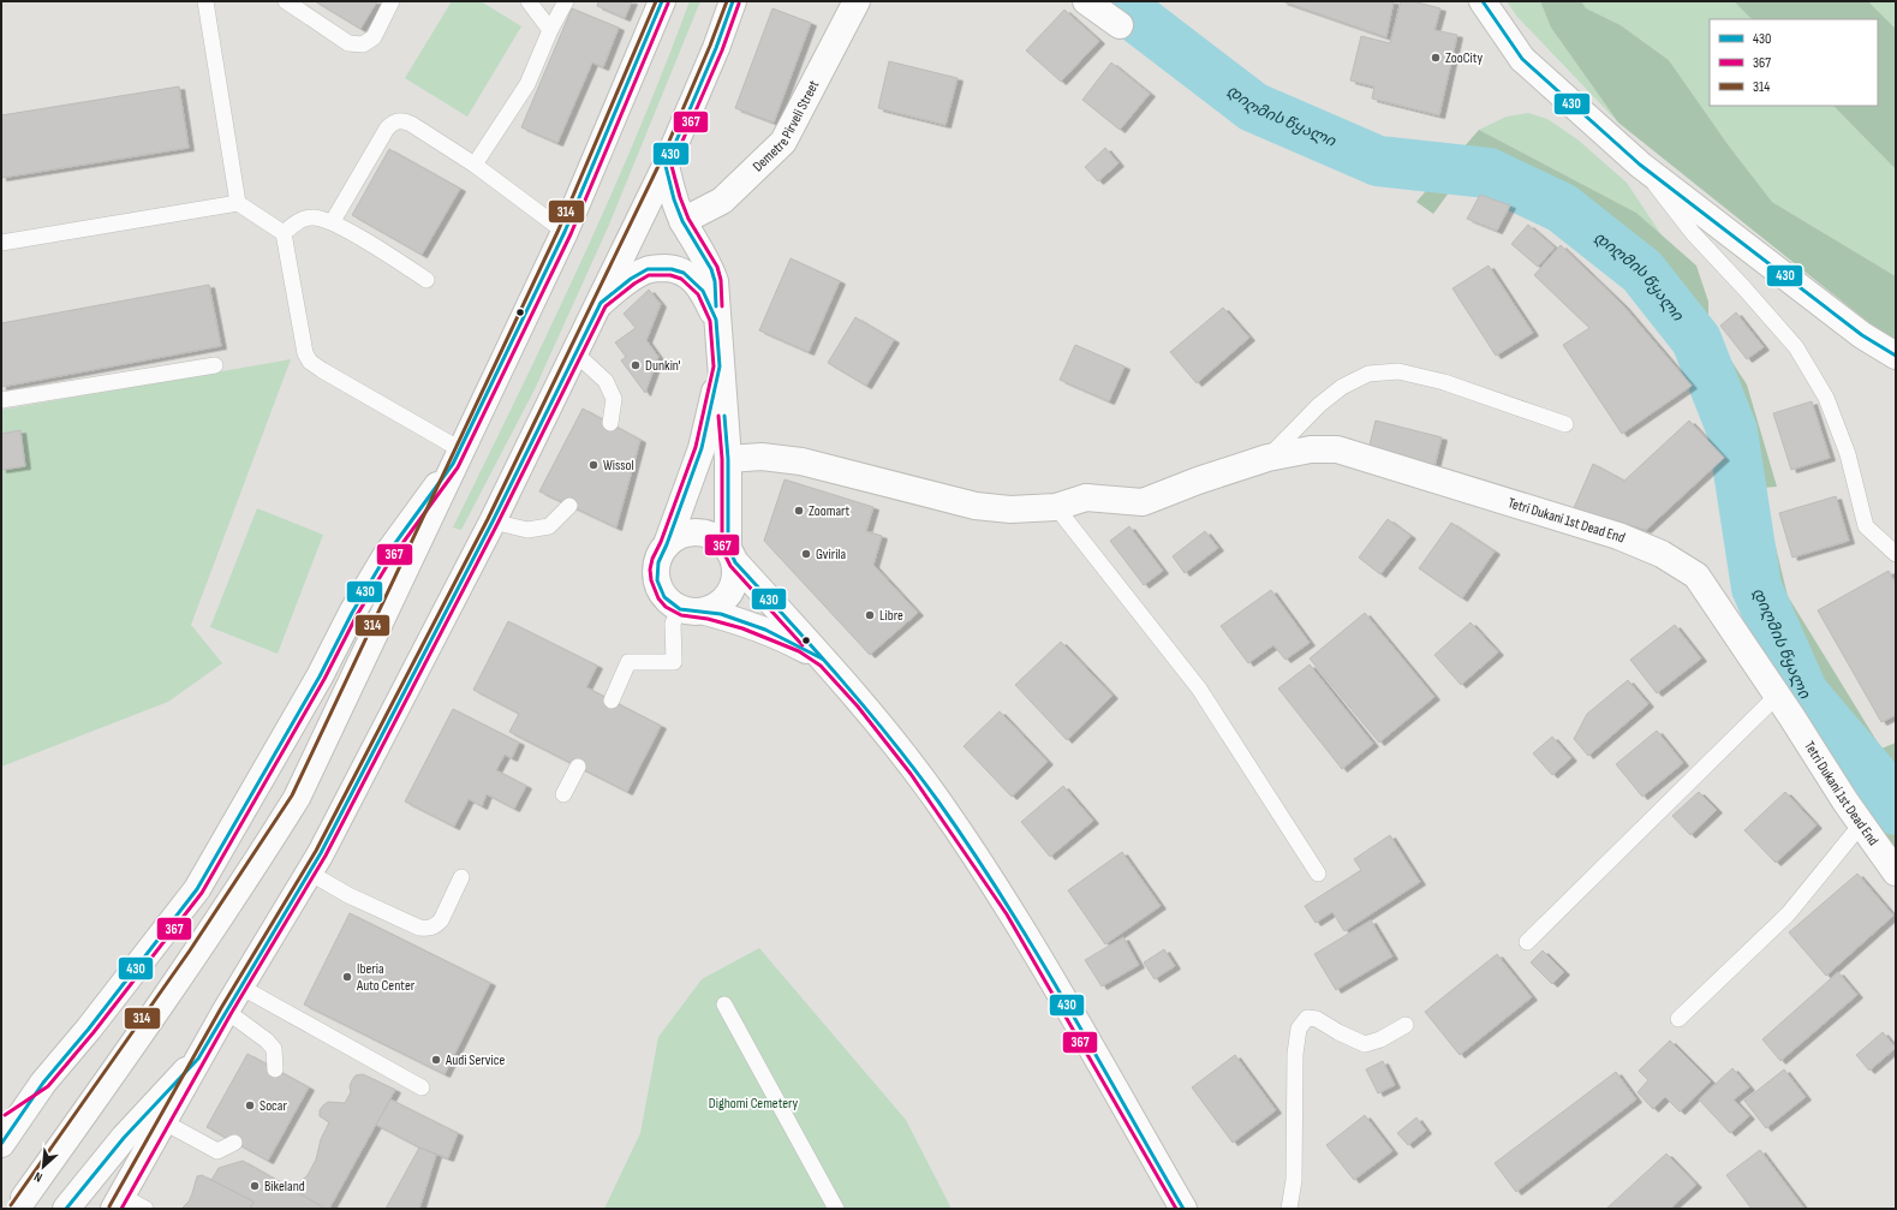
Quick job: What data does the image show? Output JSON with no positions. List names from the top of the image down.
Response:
{
  "streets": {
    "main road": ["Demetre Pirveli Street", "Tetri Dukani 1st Dead End"]
  },
  "water": ["დიღმის წყალი"],
  "parks": ["Dighomi Cemetery"],
  "places": [
    "ZooCity",
    "Dunkin'",
    "Wissol",
    "Zoomart",
    "Gvirila",
    "Libre",
    "Iberia Auto Center",
    "Audi Service",
    "Socar",
    "Bikeland"
  ],
  "lines": ["transit line 430", "transit line 314", "transit line 367"],
  "legend": ["430", "367", "314"],
  "north": "bottom left"
}
